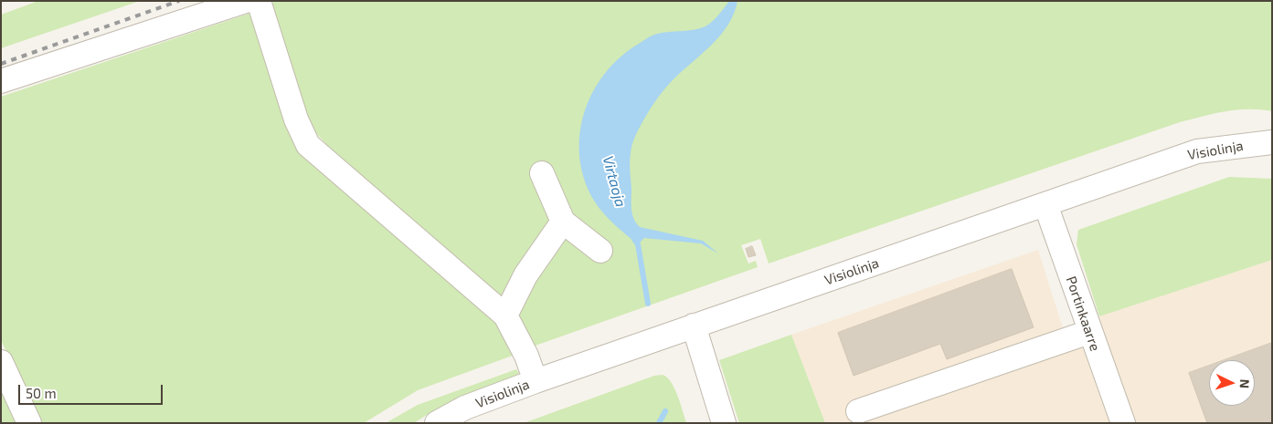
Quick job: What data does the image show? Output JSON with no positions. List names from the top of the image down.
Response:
{
  "streets": {
    "street": ["Visiolinja", "Portinkaarre"]
  },
  "crossings": [
    ["Visiolinja", "Portinkaarre"]
  ],
  "water": ["Virtaoja"],
  "scale_bar": "50 m",
  "north": "right"
}
